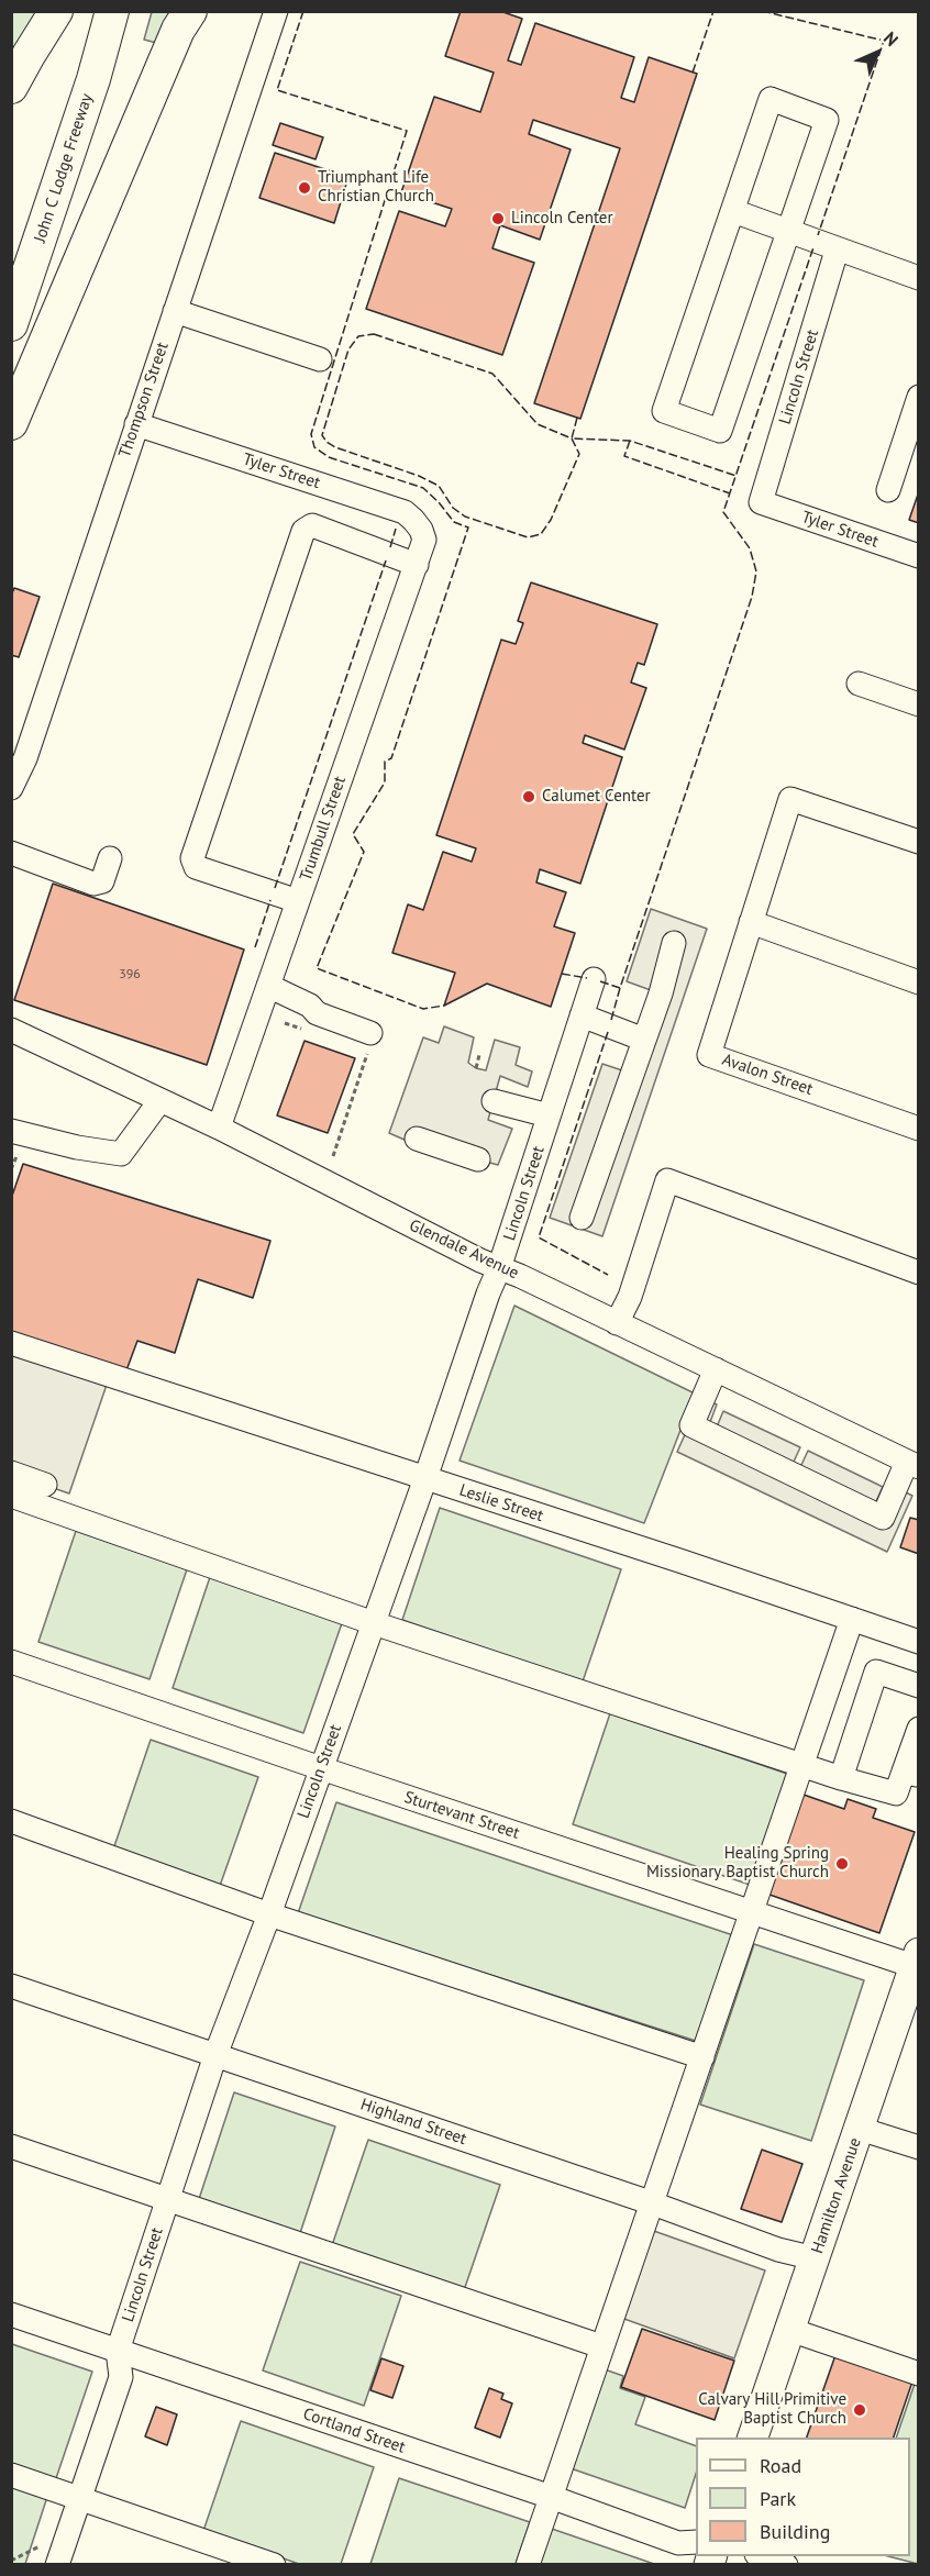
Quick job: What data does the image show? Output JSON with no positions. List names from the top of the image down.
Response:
{
  "streets": {
    "highway": ["John C Lodge Freeway"],
    "main road": ["Hamilton Avenue"],
    "street": [
      "Lincoln Street",
      "Thompson Street",
      "Tyler Street",
      "Trumbull Street",
      "Avalon Street",
      "Glendale Avenue",
      "Leslie Street",
      "Sturtevant Street",
      "Highland Street",
      "Cortland Street"
    ]
  },
  "crossings": [
    ["Lincoln Street", "Tyler Street"],
    ["Lincoln Street", "Glendale Avenue"],
    ["Lincoln Street", "Leslie Street"],
    ["Lincoln Street", "Sturtevant Street"],
    ["Lincoln Street", "Highland Street"],
    ["Lincoln Street", "Cortland Street"],
    ["Thompson Street", "Tyler Street"],
    ["Tyler Street", "Trumbull Street"],
    ["Trumbull Street", "Glendale Avenue"],
    ["Sturtevant Street", "Hamilton Avenue"],
    ["Highland Street", "Hamilton Avenue"]
  ],
  "places": [
    "Triumphant Life Christian Church",
    "Lincoln Center",
    "Calumet Center",
    "Healing Spring Missionary Baptist Church",
    "Calvary Hill Primitive Baptist Church"
  ],
  "house_numbers": ["396"],
  "legend": ["Road", "Park", "Building"],
  "north": "top right"
}
